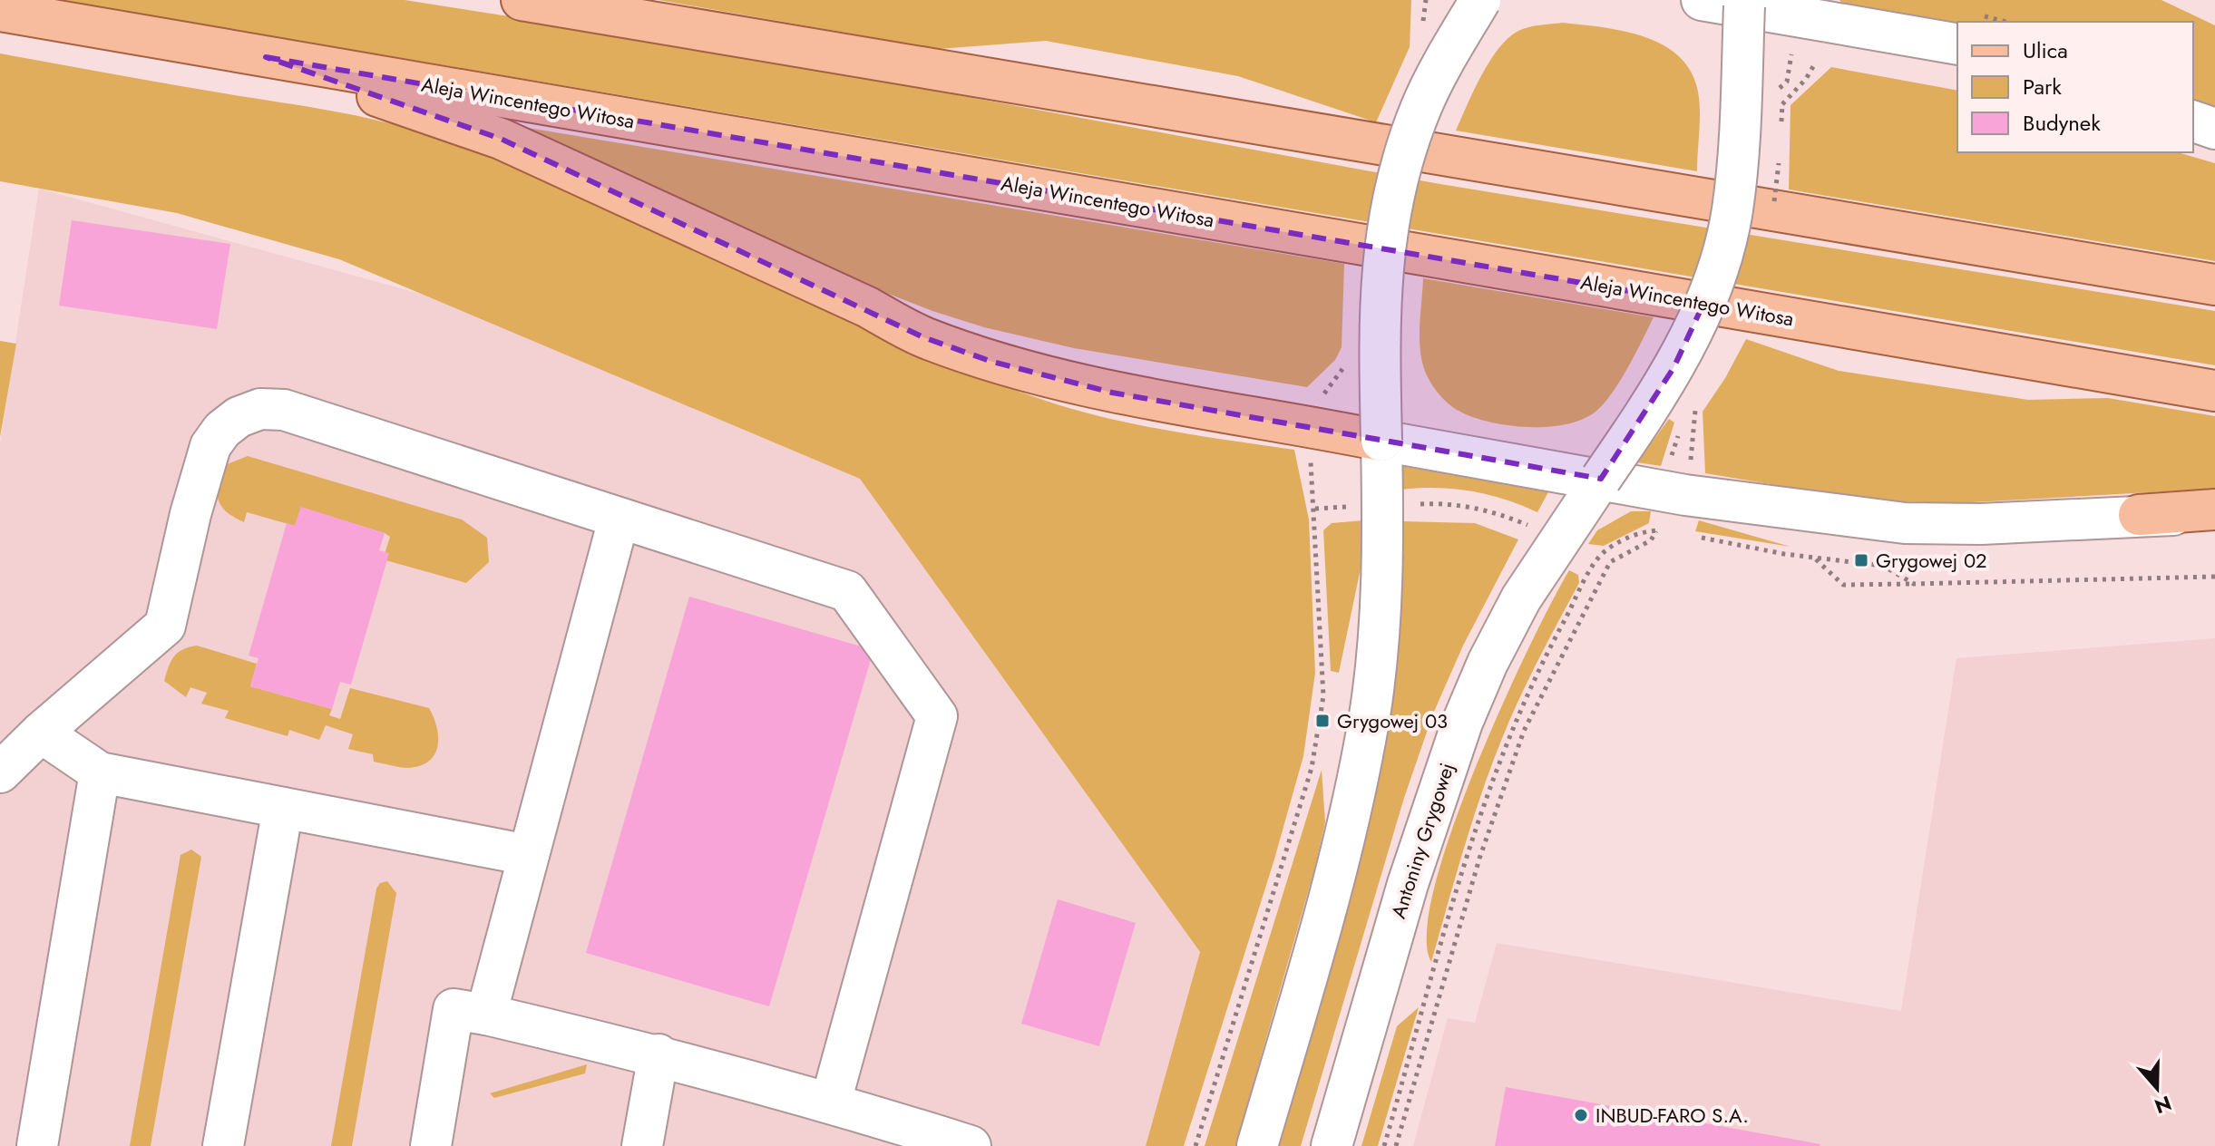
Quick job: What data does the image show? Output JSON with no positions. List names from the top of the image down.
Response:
{
  "streets": {
    "main road": ["Aleja Wincentego Witosa"],
    "street": ["Antoniny Grygowej"]
  },
  "places": {
    "transit": ["Grygowej 02", "Grygowej 03"],
    "other": ["INBUD-FARO S.A."]
  },
  "legend": ["Ulica", "Park", "Budynek"],
  "north": "bottom"
}
